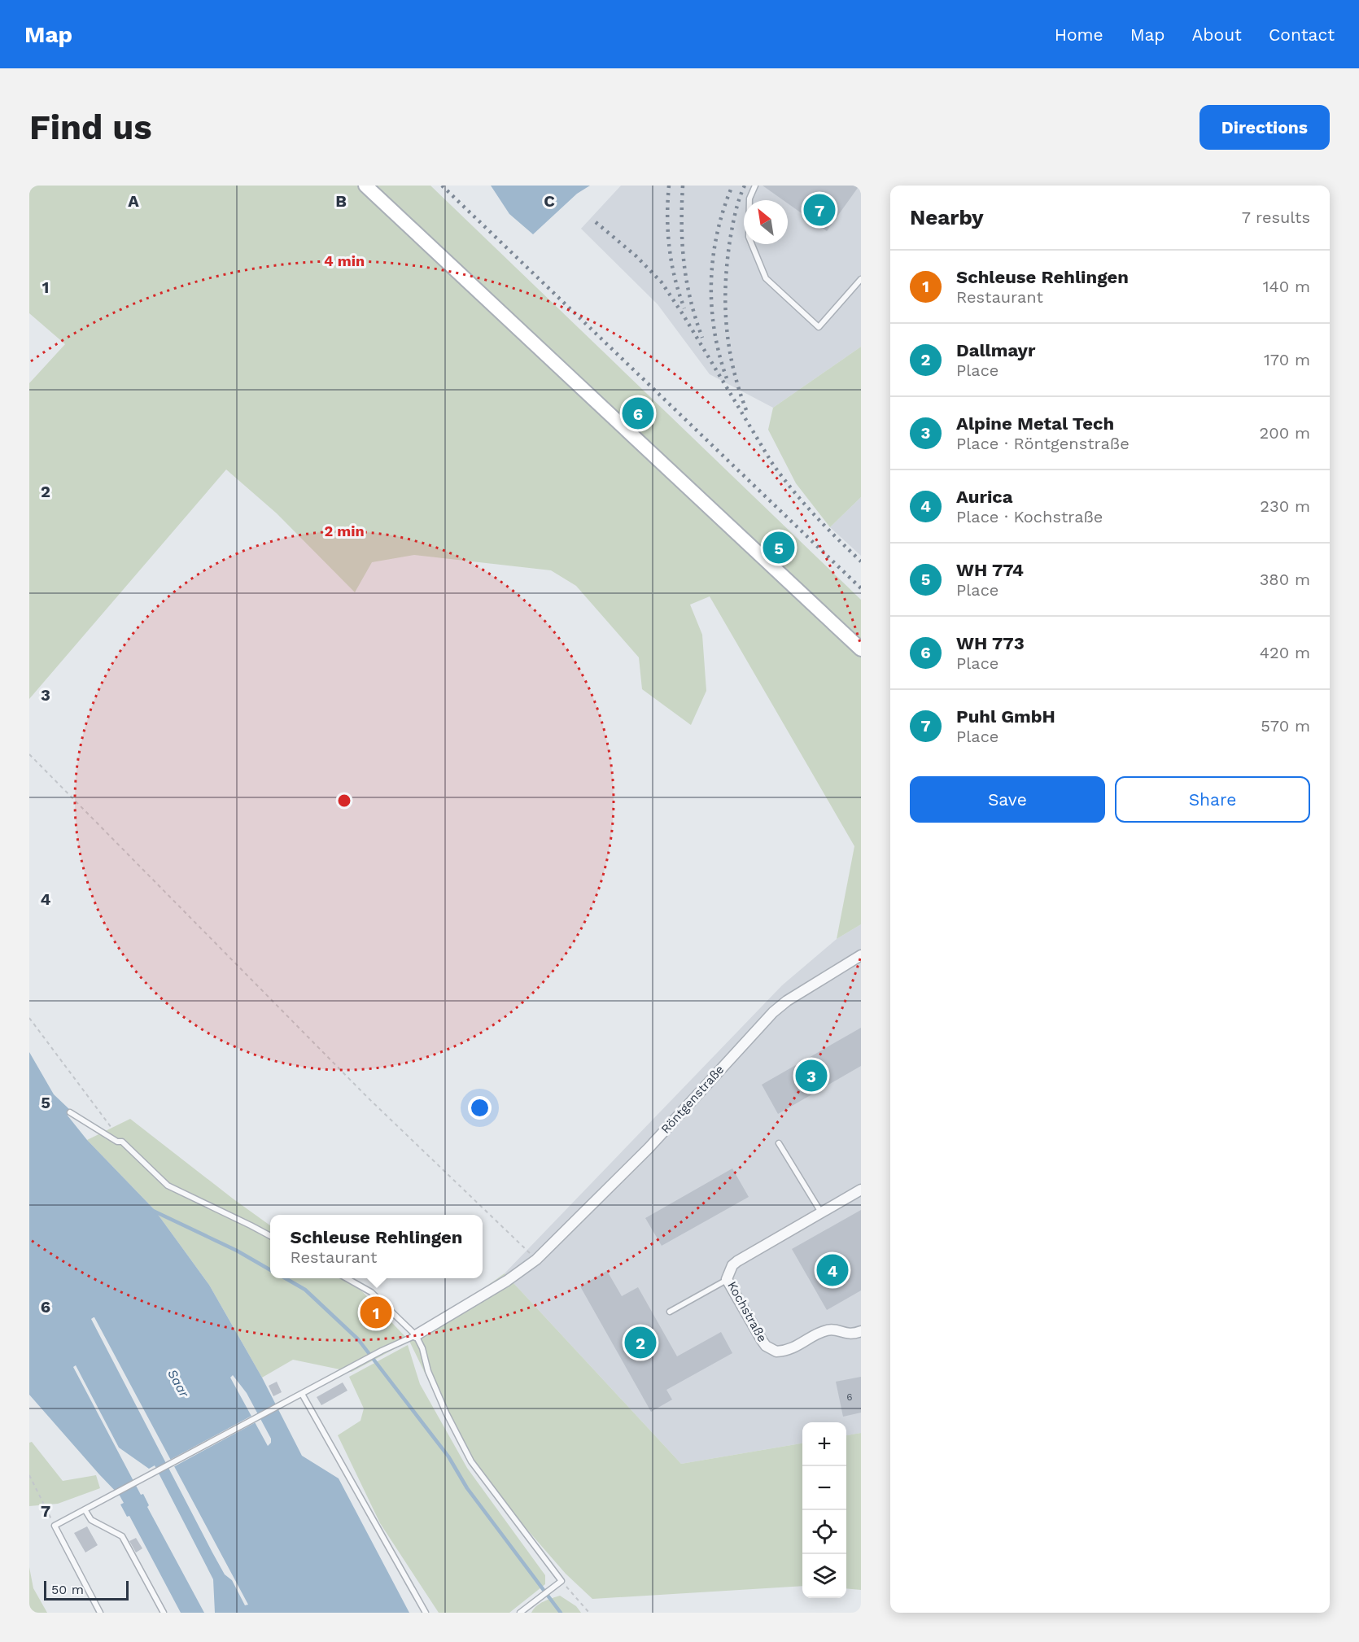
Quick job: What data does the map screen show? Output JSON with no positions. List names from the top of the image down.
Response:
{
  "streets": {
    "street": ["Röntgenstraße", "Kochstraße"]
  },
  "water": ["Saar"],
  "house_numbers": ["6"],
  "scale_bar": "50 m",
  "north": "top left",
  "page": {
    "header": "Map",
    "nav": [
      "Home",
      "Map",
      "About",
      "Contact"
    ],
    "buttons": [
      "Directions",
      ["Save", "Share"]
    ],
    "title": "Find us",
    "heading": ["Nearby", "7 results"],
    "pins": [
      "7",
      "6",
      "5",
      "3",
      "4",
      "1",
      "2"
    ],
    "list": [
      {
        "mark": "1",
        "name": "Schleuse Rehlingen",
        "note": "Restaurant",
        "value": "140 m"
      },
      {
        "mark": "2",
        "name": "Dallmayr",
        "note": "Place",
        "value": "170 m"
      },
      {
        "mark": "3",
        "name": "Alpine Metal Tech",
        "note": "Place · Röntgenstraße",
        "value": "200 m"
      },
      {
        "mark": "4",
        "name": "Aurica",
        "note": "Place · Kochstraße",
        "value": "230 m"
      },
      {
        "mark": "5",
        "name": "WH 774",
        "note": "Place",
        "value": "380 m"
      },
      {
        "mark": "6",
        "name": "WH 773",
        "note": "Place",
        "value": "420 m"
      },
      {
        "mark": "7",
        "name": "Puhl GmbH",
        "note": "Place",
        "value": "570 m"
      }
    ],
    "popup": ["Schleuse Rehlingen", "Restaurant"],
    "map_buttons": ["+", "−"],
    "scale": "50 m"
  },
  "grid": {
    "columns": ["A", "B", "C"],
    "rows": [
      "1",
      "2",
      "3",
      "4",
      "5",
      "6",
      "7"
    ]
  },
  "rings": ["4 min", "2 min"]
}
